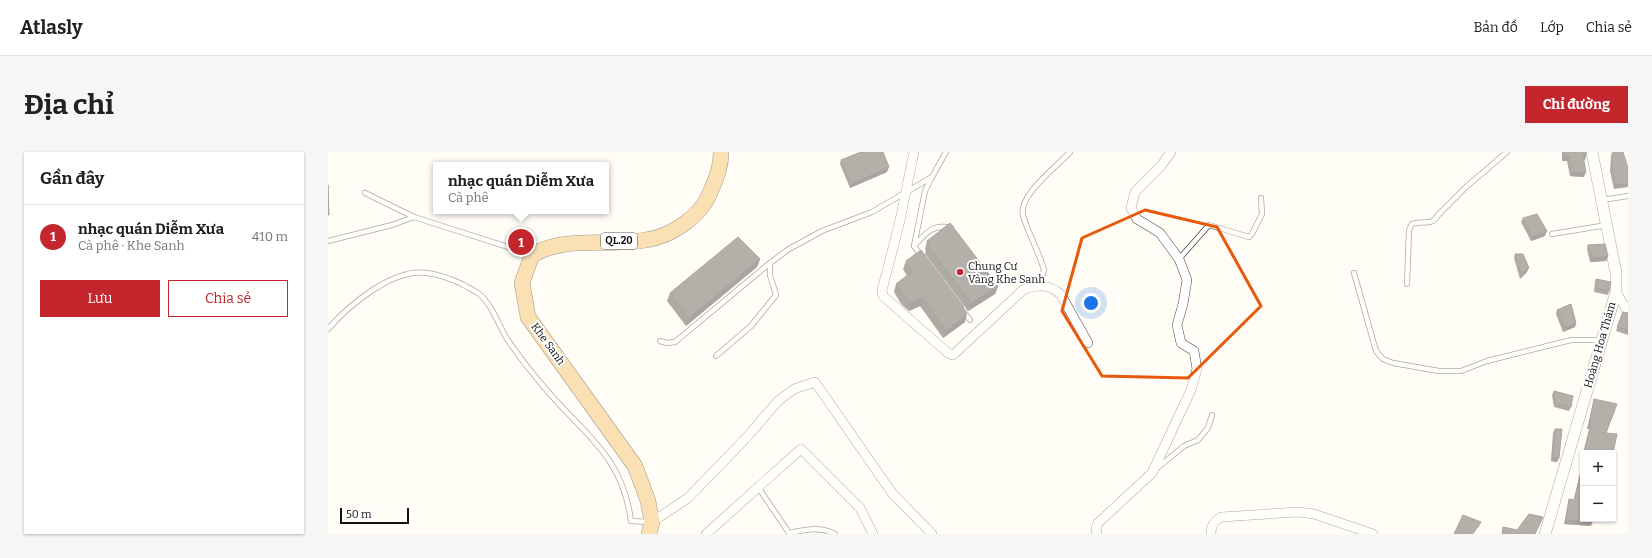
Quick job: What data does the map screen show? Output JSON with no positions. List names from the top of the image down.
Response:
{
  "streets": {
    "highway": ["QL.20", "Khe Sanh"],
    "street": ["Hoàng Hoa Thám"]
  },
  "crossings": [
    ["QL.20", "Khe Sanh"]
  ],
  "places": ["Chung Cư Vàng Khe Sanh"],
  "scale_bar": "50 m",
  "page": {
    "header": "Atlasly",
    "nav": ["Bản đồ", "Lớp", "Chia sẻ"],
    "buttons": [
      "Chỉ đường",
      ["Lưu", "Chia sẻ"]
    ],
    "title": "Địa chỉ",
    "heading": "Gần đây",
    "popup": ["nhạc quán Diễm Xưa", "Cà phê"],
    "list": [
      {
        "mark": "1",
        "name": "nhạc quán Diễm Xưa",
        "note": "Cà phê · Khe Sanh",
        "value": "410 m"
      }
    ],
    "pins": "1",
    "map_buttons": ["+", "−"],
    "scale": "50 m"
  }
}
